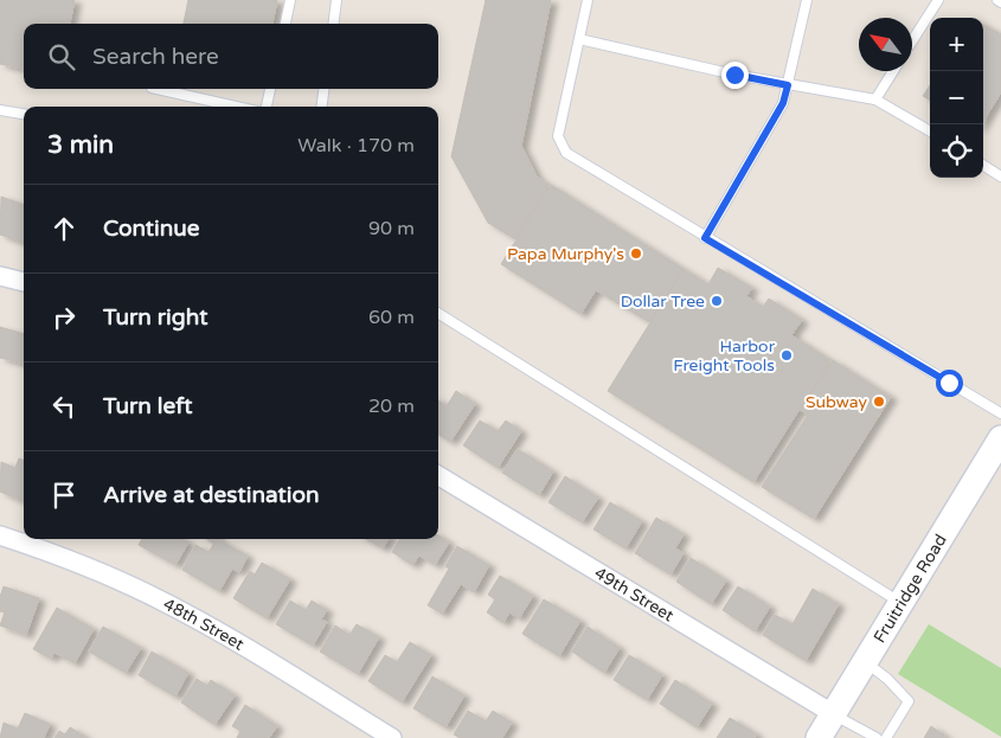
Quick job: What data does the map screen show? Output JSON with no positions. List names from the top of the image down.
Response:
{
  "streets": {
    "main road": ["Fruitridge Road"],
    "street": ["49th Street", "48th Street"]
  },
  "crossings": [
    ["Fruitridge Road", "49th Street"]
  ],
  "places": [
    "Papa Murphy's",
    "Dollar Tree",
    "Harbor Freight Tools",
    "Subway"
  ],
  "north": "top left",
  "page": {
    "map_buttons": ["+", "−"],
    "search": "Search here",
    "heading": ["3 min", "Walk · 170 m"],
    "list": [
      ["Continue", "90 m"],
      ["Turn right", "60 m"],
      ["Turn left", "20 m"],
      "Arrive at destination"
    ]
  }
}
